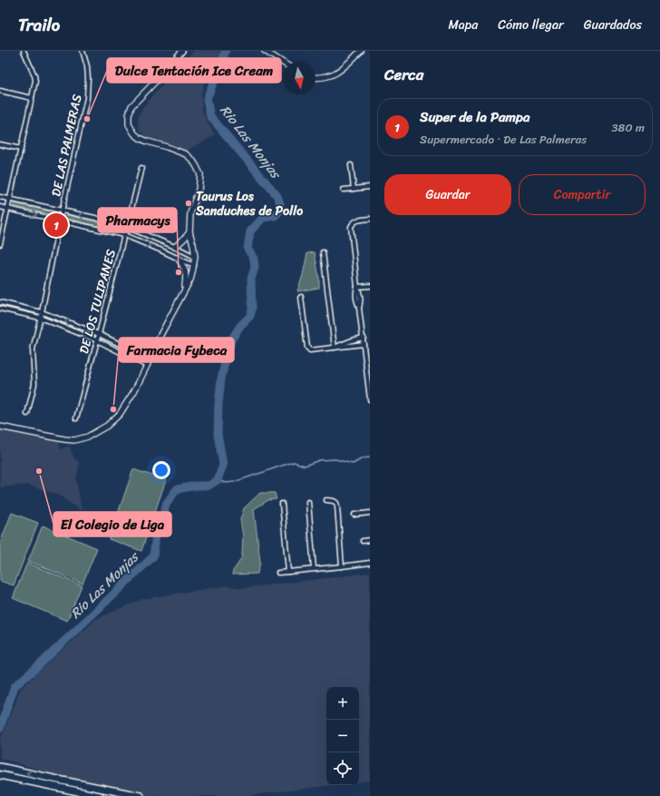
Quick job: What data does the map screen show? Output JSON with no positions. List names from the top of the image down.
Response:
{
  "streets": {
    "street": ["DE LAS PALMERAS", "DE LOS TULIPANES"]
  },
  "water": ["Rio Las Monjas"],
  "places": [
    "Dulce Tentación Ice Cream",
    "Taurus Los Sanduches de Pollo",
    "Pharmacys",
    "Farmacia Fybeca",
    "El Colegio de Liga"
  ],
  "north": "bottom",
  "page": {
    "header": "Trailo",
    "nav": ["Mapa", "Cómo llegar", "Guardados"],
    "heading": "Cerca",
    "list": [
      {
        "mark": "1",
        "name": "Super de la Pampa",
        "note": "Supermercado · De Las Palmeras",
        "value": "380 m"
      }
    ],
    "buttons": ["Guardar", "Compartir"],
    "pins": "1",
    "map_buttons": ["+", "−"]
  }
}
